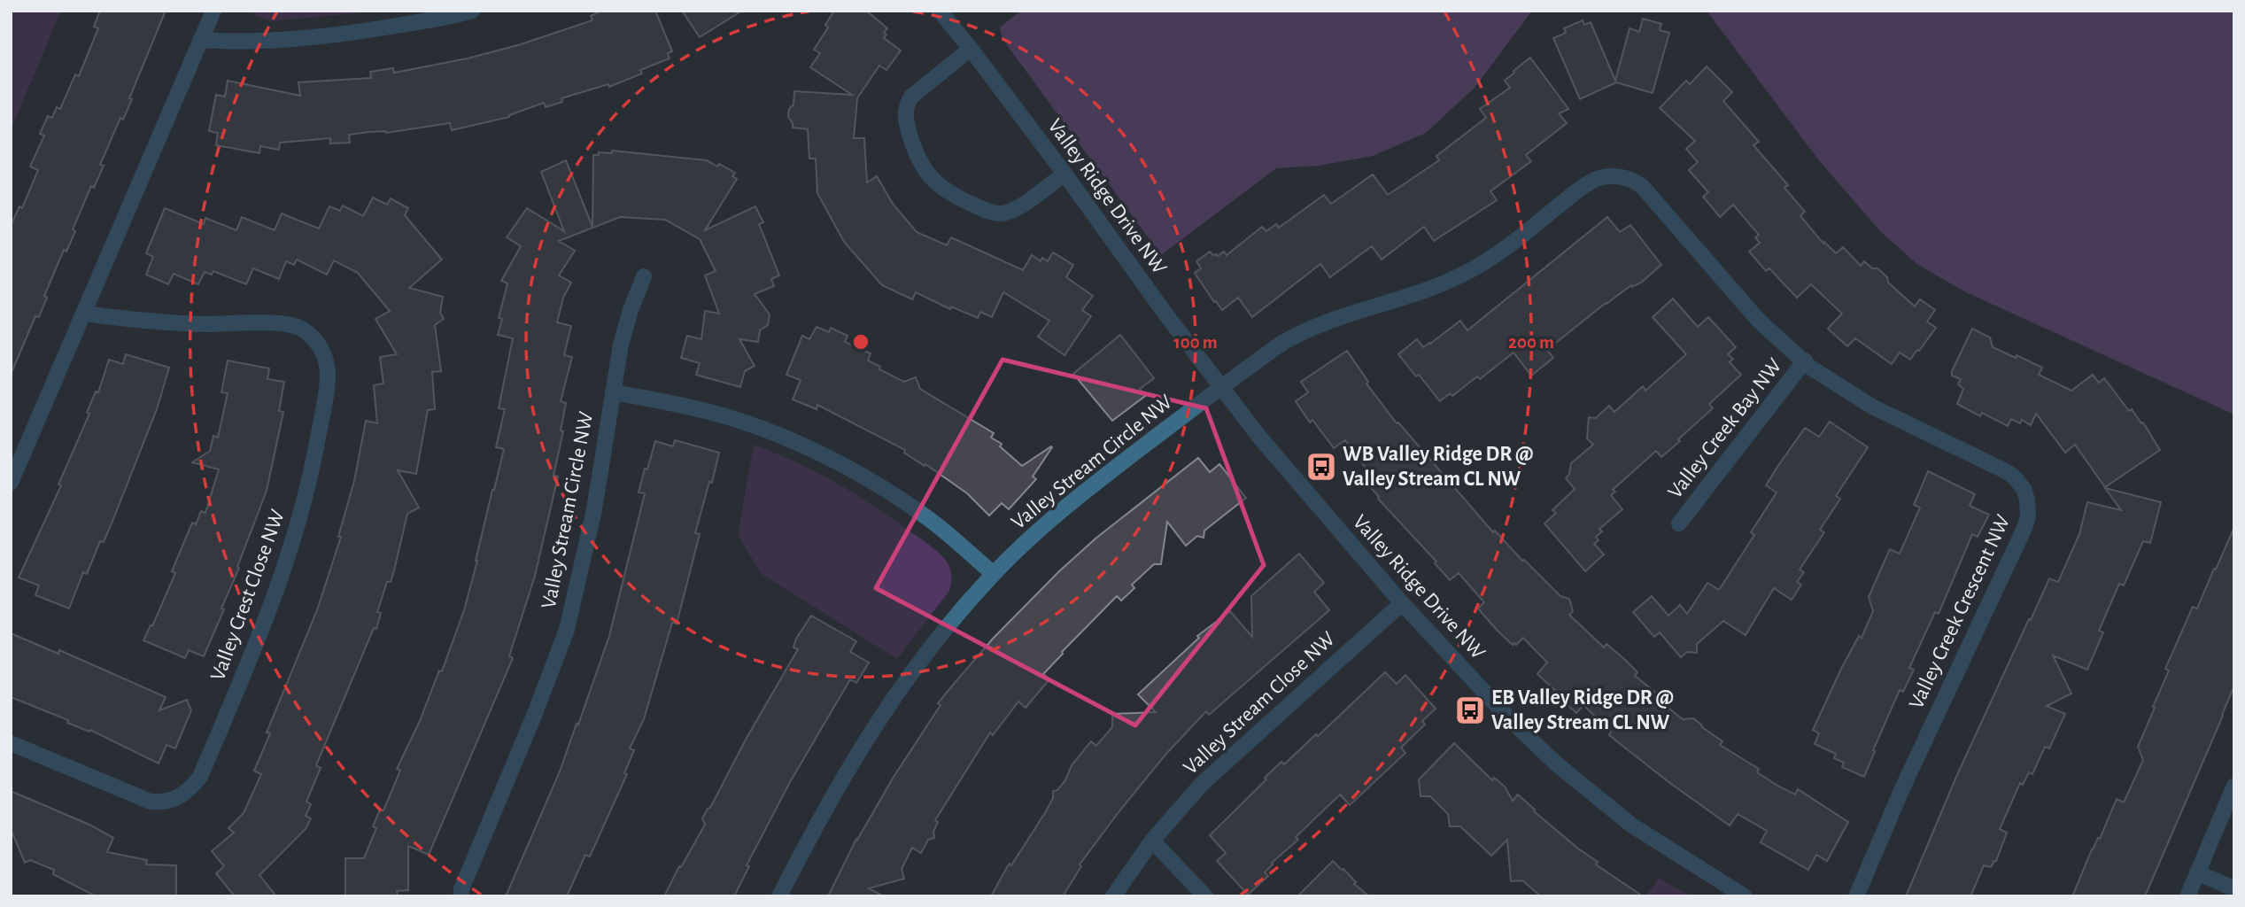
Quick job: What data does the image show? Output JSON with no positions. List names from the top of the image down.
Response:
{
  "streets": {
    "street": [
      "Valley Ridge Drive NW",
      "Valley Creek Bay NW",
      "Valley Stream Circle NW",
      "Valley Crest Close NW",
      "Valley Creek Crescent NW",
      "Valley Stream Close NW"
    ]
  },
  "crossings": [
    ["Valley Ridge Drive NW", "Valley Stream Circle NW"],
    ["Valley Ridge Drive NW", "Valley Creek Crescent NW"],
    ["Valley Ridge Drive NW", "Valley Stream Close NW"],
    ["Valley Creek Bay NW", "Valley Creek Crescent NW"],
    ["Valley Stream Circle NW", "Valley Creek Crescent NW"]
  ],
  "places": {
    "bus stop": ["WB Valley Ridge DR @ Valley Stream CL NW", "EB Valley Ridge DR @ Valley Stream CL NW"]
  },
  "rings": ["100 m", "200 m"]
}
